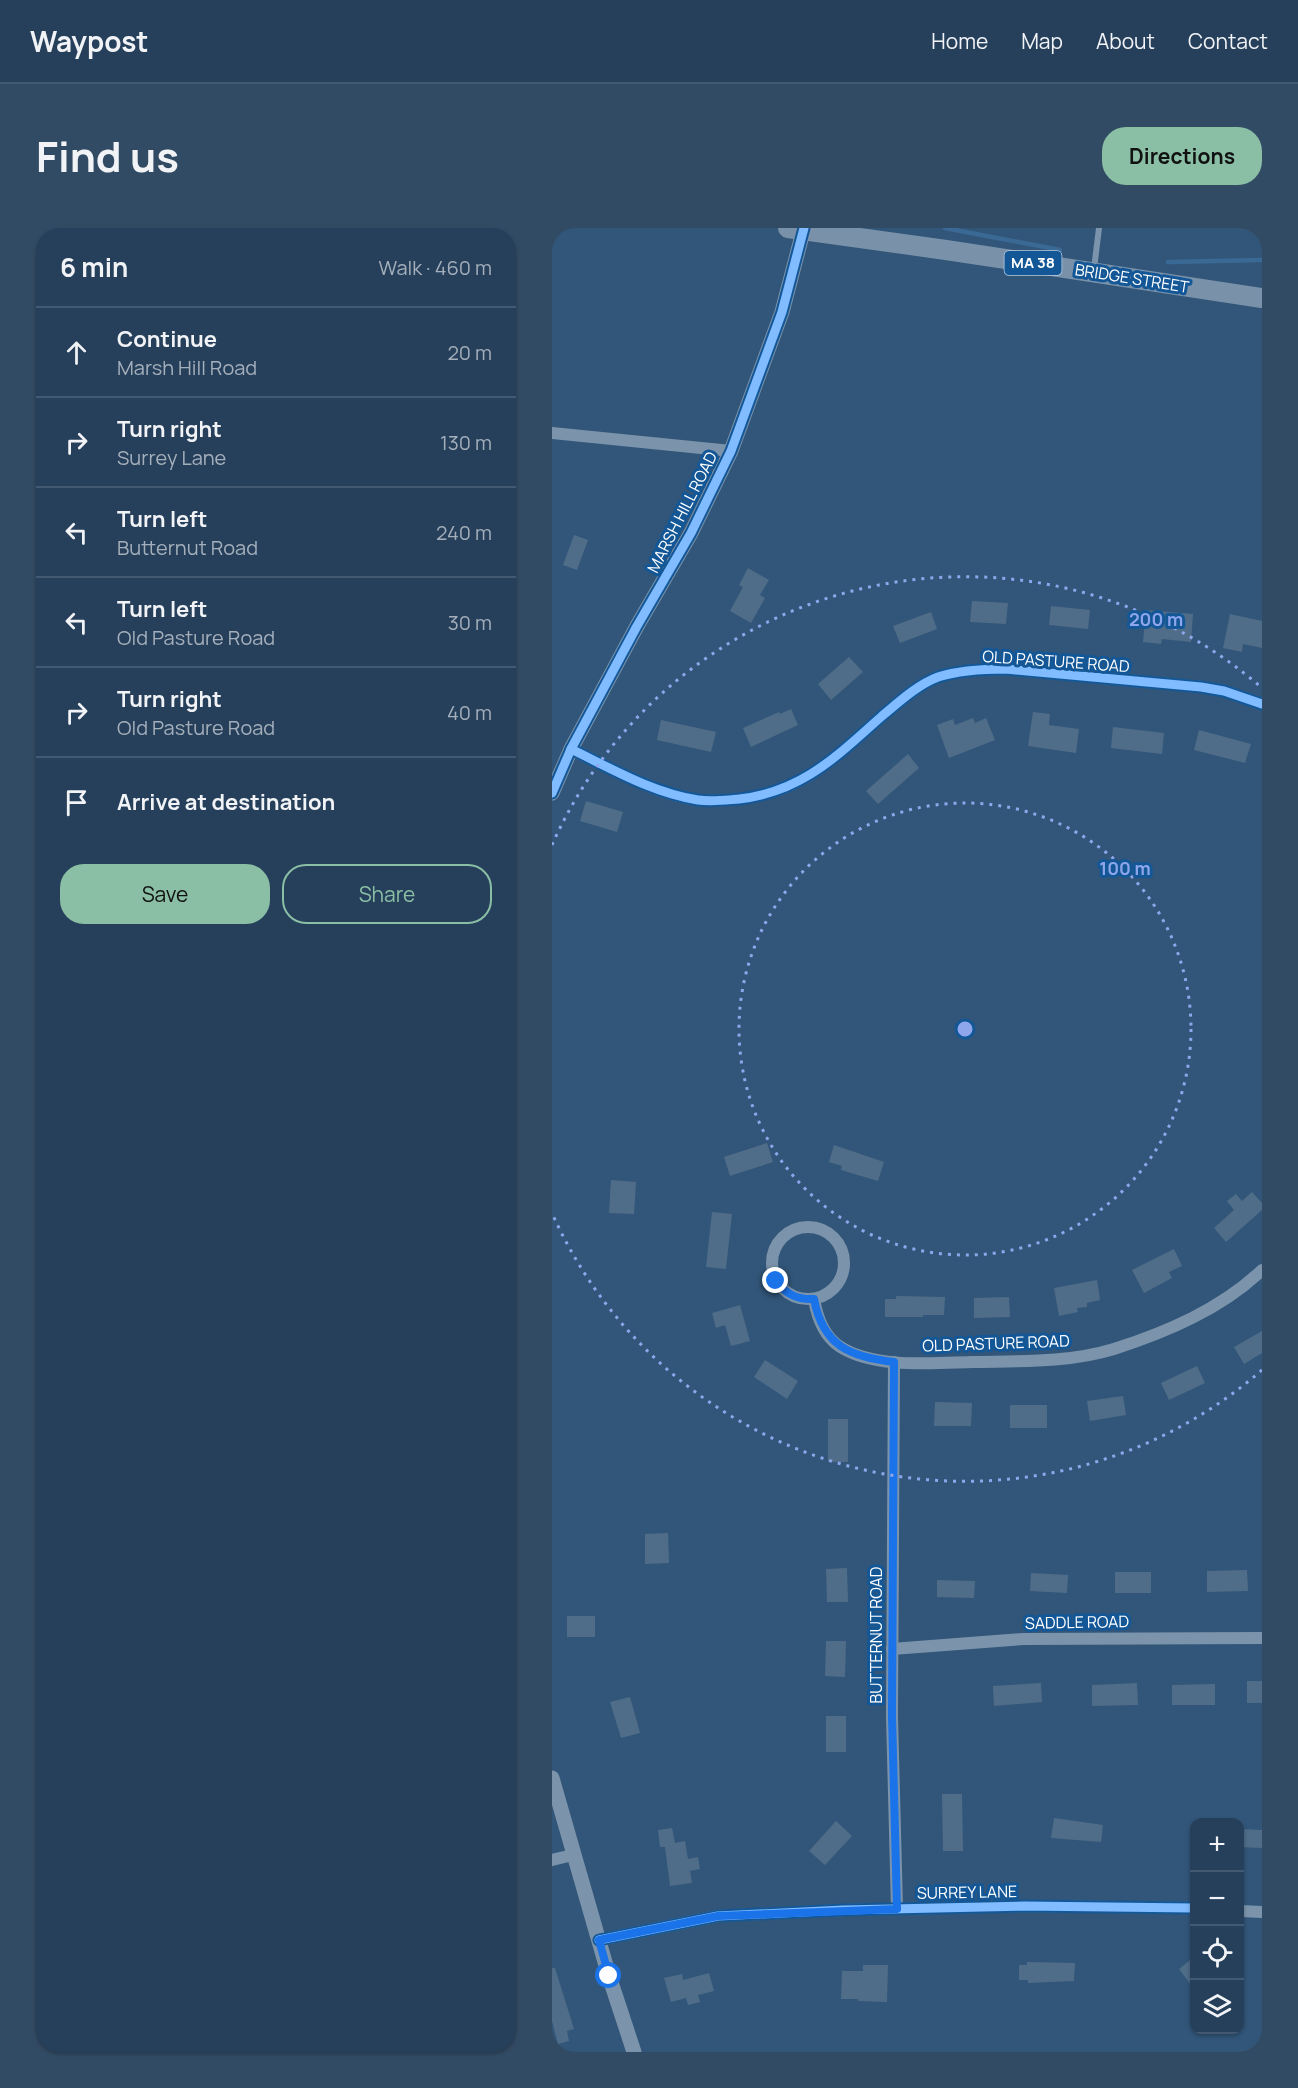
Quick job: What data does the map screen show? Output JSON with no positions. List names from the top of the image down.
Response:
{
  "streets": {
    "main road": ["MA 38", "BRIDGE STREET"],
    "street": [
      "MARSH HILL ROAD",
      "OLD PASTURE ROAD",
      "SADDLE ROAD",
      "BUTTERNUT ROAD",
      "SURREY LANE"
    ]
  },
  "crossings": [
    ["BRIDGE STREET", "MARSH HILL ROAD"],
    ["MARSH HILL ROAD", "OLD PASTURE ROAD"],
    ["OLD PASTURE ROAD", "BUTTERNUT ROAD"],
    ["SADDLE ROAD", "BUTTERNUT ROAD"],
    ["BUTTERNUT ROAD", "SURREY LANE"]
  ],
  "page": {
    "header": "Waypost",
    "nav": [
      "Home",
      "Map",
      "About",
      "Contact"
    ],
    "title": "Find us",
    "buttons": [
      "Directions",
      ["Save", "Share"]
    ],
    "heading": ["6 min", "Walk · 460 m"],
    "list": [
      ["Continue", "Marsh Hill Road", "20 m"],
      ["Turn right", "Surrey Lane", "130 m"],
      ["Turn left", "Butternut Road", "240 m"],
      ["Turn left", "Old Pasture Road", "30 m"],
      ["Turn right", "Old Pasture Road", "40 m"],
      "Arrive at destination"
    ],
    "map_buttons": ["+", "−"]
  },
  "rings": ["200 m", "100 m"]
}
